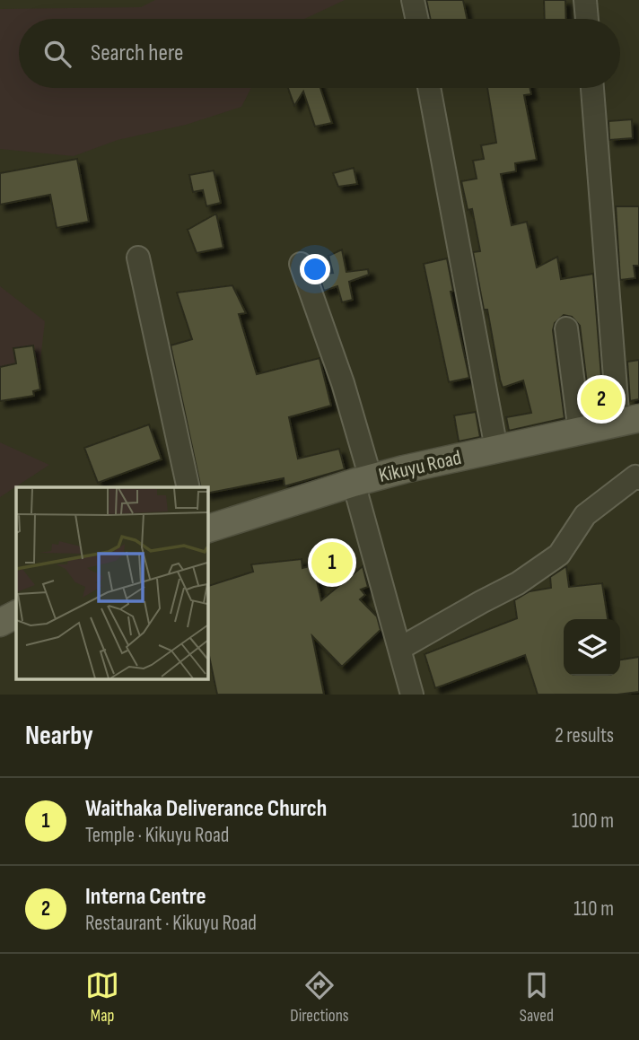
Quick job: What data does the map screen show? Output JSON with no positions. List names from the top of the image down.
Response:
{
  "streets": {
    "main road": ["Kikuyu Road"]
  },
  "page": {
    "search": "Search here",
    "pins": ["2", "1"],
    "heading": ["Nearby", "2 results"],
    "list": [
      {
        "mark": "1",
        "name": "Waithaka Deliverance Church",
        "note": "Temple · Kikuyu Road",
        "value": "100 m"
      },
      {
        "mark": "2",
        "name": "Interna Centre",
        "note": "Restaurant · Kikuyu Road",
        "value": "110 m"
      }
    ],
    "nav": ["Map", "Directions", "Saved"]
  }
}
